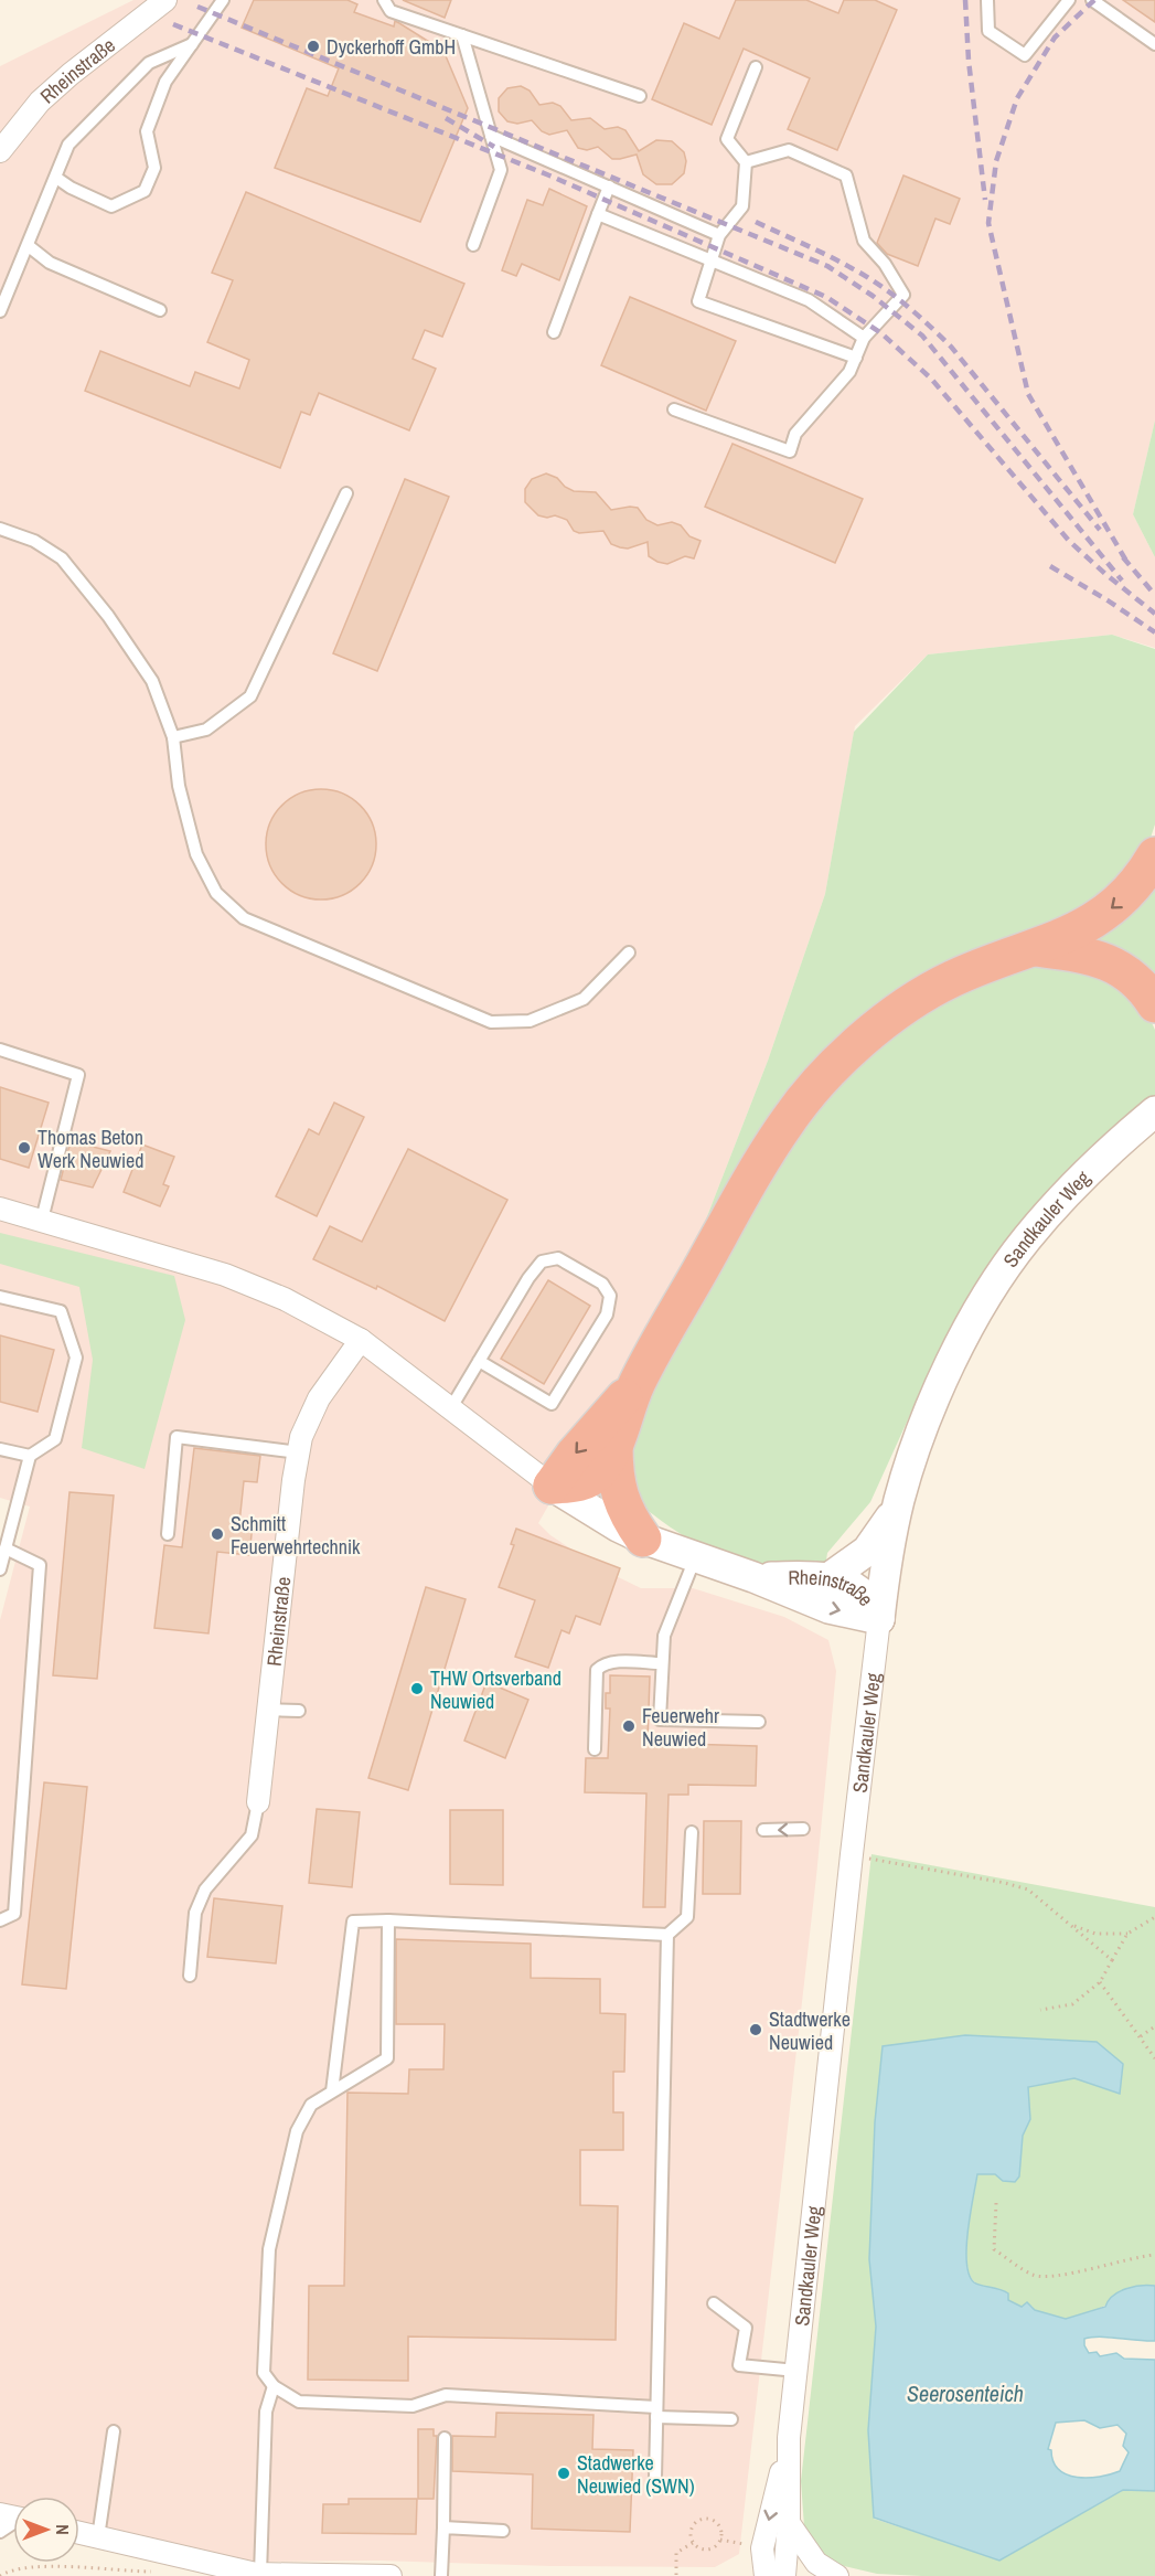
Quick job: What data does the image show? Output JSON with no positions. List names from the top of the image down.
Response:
{
  "streets": {
    "street": ["Rheinstraße", "Sandkauler Weg"]
  },
  "crossings": [
    ["Rheinstraße", "Sandkauler Weg"]
  ],
  "water": ["Seerosenteich"],
  "places": [
    "Dyckerhoff GmbH",
    "Thomas Beton Werk Neuwied",
    "Schmitt Feuerwehrtechnik",
    "THW Ortsverband Neuwied",
    "Feuerwehr Neuwied",
    "Stadtwerke Neuwied",
    "Stadwerke Neuwied (SWN)"
  ],
  "north": "right"
}
